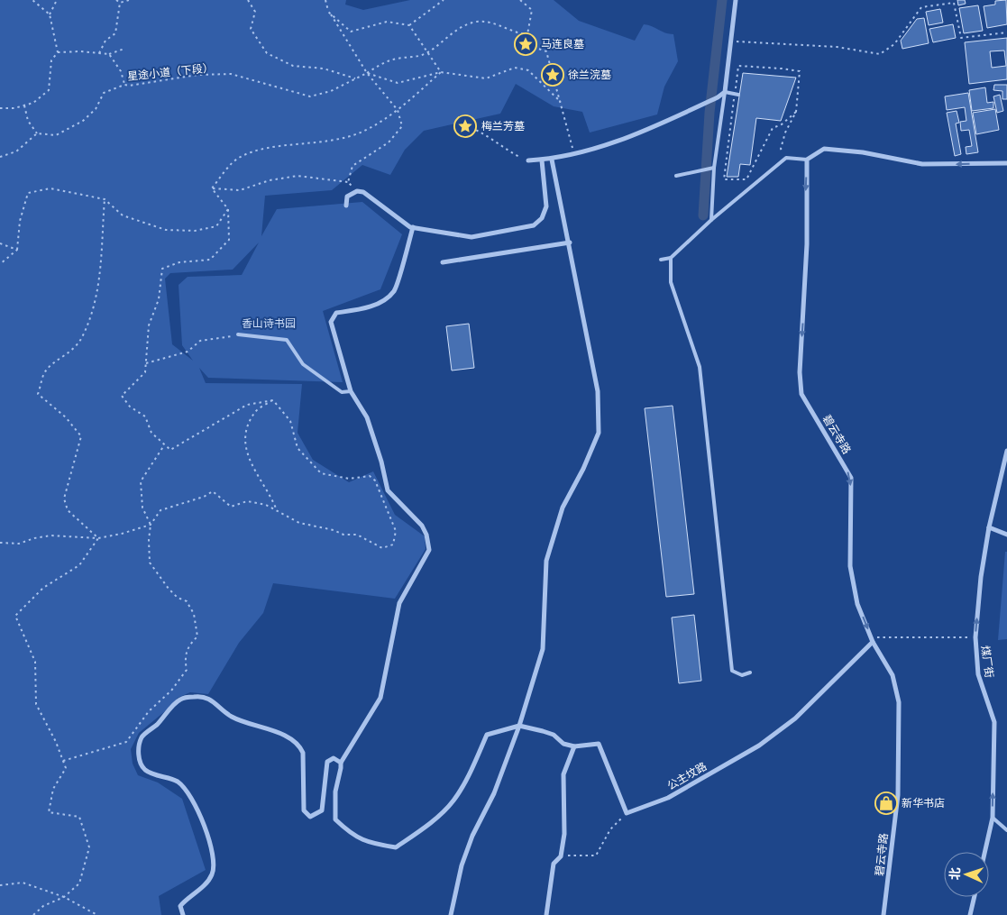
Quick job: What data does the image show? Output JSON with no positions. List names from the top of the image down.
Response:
{
  "streets": {
    "street": ["碧云寺路", "煤厂街", "公主坟路"],
    "path": ["星途小道（下段）"]
  },
  "crossings": [
    ["碧云寺路", "公主坟路"]
  ],
  "one_way": ["碧云寺路", "煤厂街"],
  "parks": ["香山诗书园"],
  "places": {
    "place": ["马连良墓", "徐兰浣墓", "梅兰芳墓"],
    "shop": ["新华书店"]
  },
  "north": "left"
}
